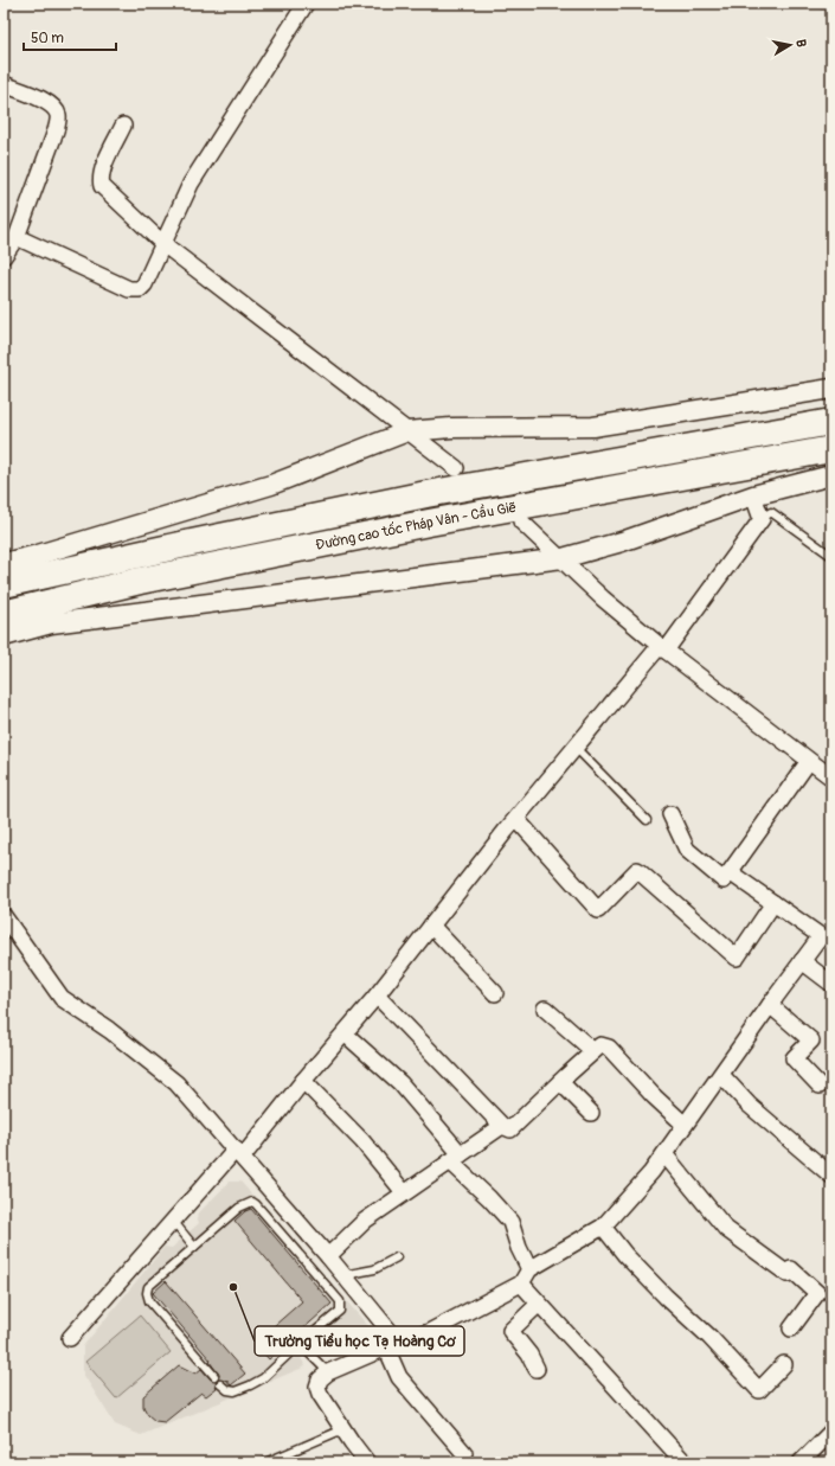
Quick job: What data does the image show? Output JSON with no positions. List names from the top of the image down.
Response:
{
  "streets": {
    "highway": ["Đường cao tốc Pháp Vân - Cầu Giẽ"]
  },
  "places": ["Trường Tiểu học Tạ Hoàng Cơ"],
  "scale_bar": "50 m",
  "north": "right"
}
